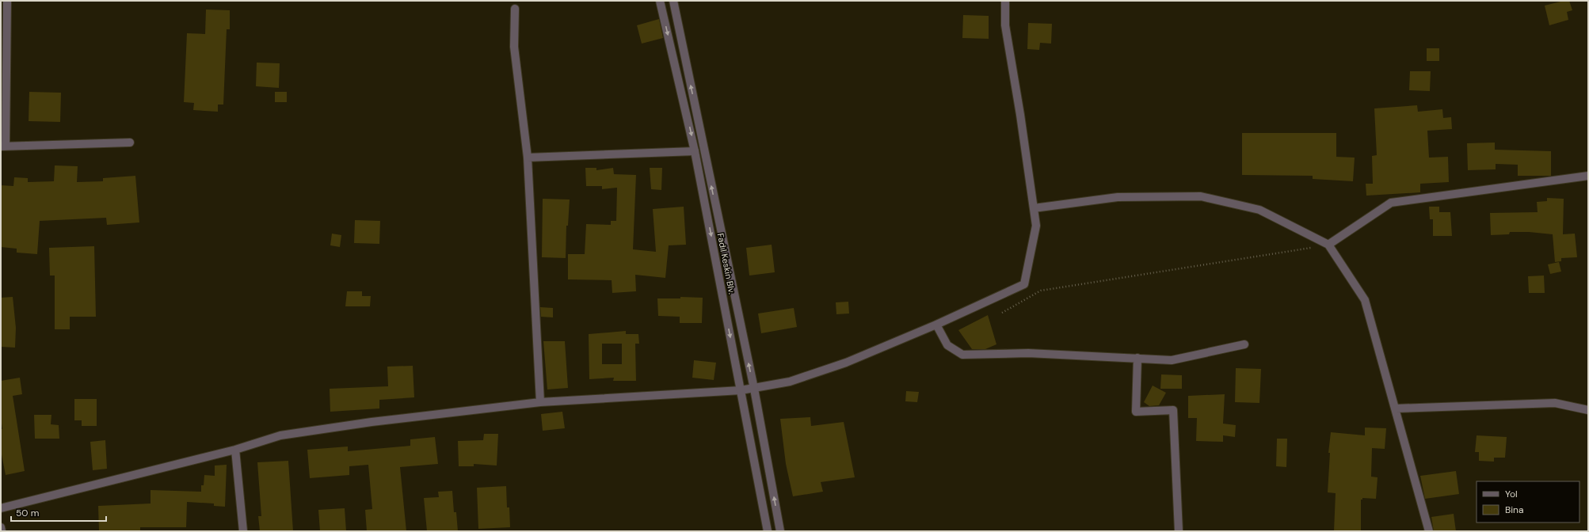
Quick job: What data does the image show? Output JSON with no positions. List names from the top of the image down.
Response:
{
  "streets": {
    "street": ["Fadıl Keskin Blv."]
  },
  "legend": ["Yol", "Bina"],
  "scale_bar": "50 m"
}
